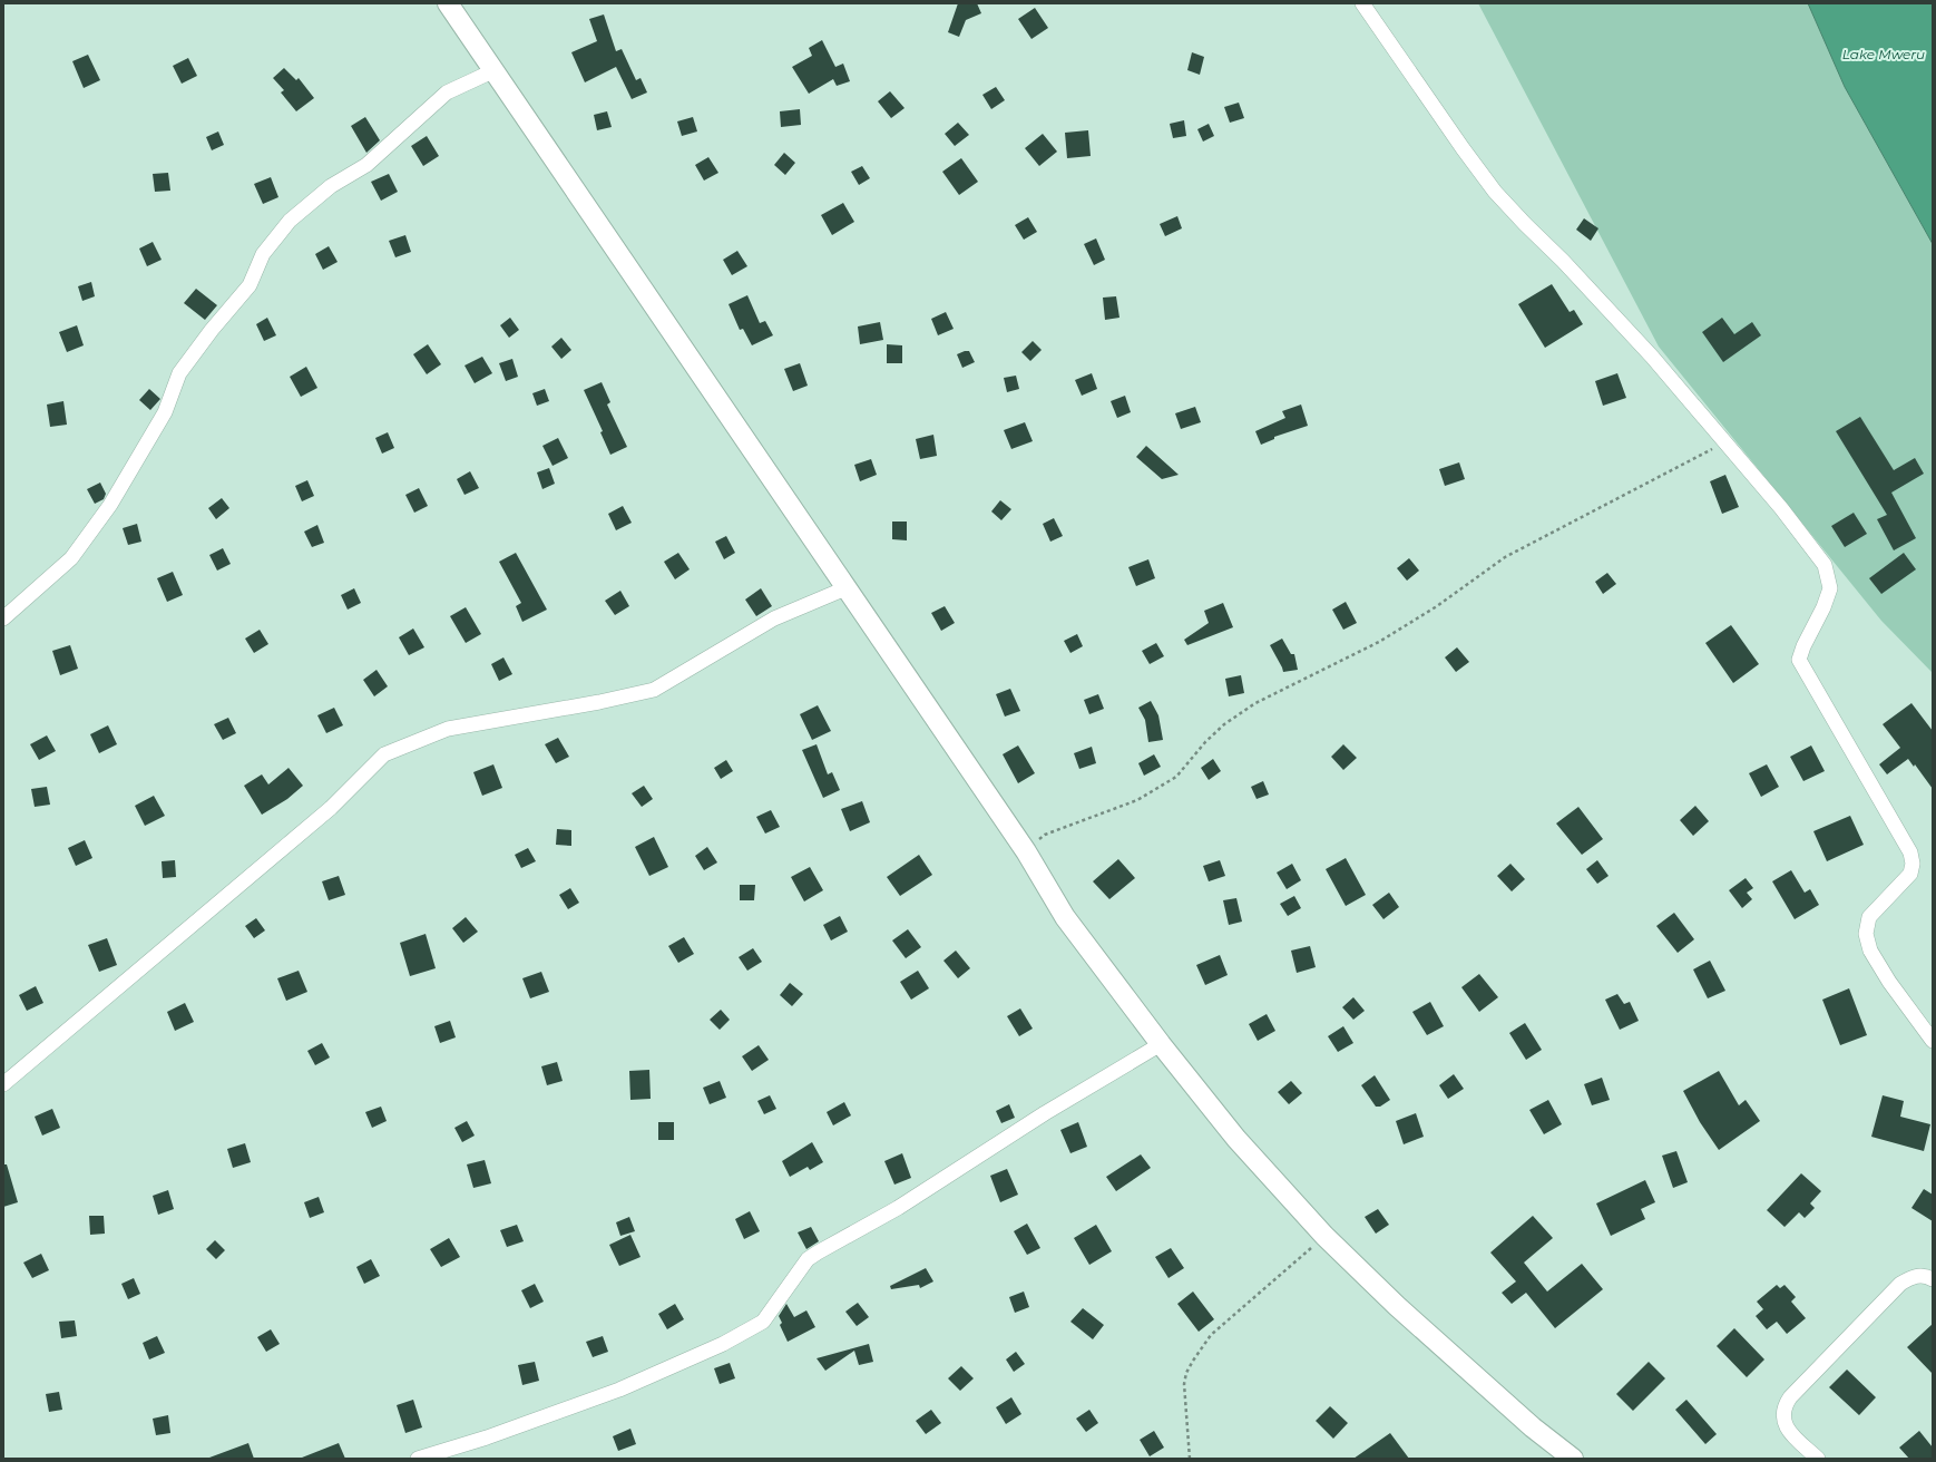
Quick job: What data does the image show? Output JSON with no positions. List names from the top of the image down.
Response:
{
  "water": ["Lake Mweru"]
}
